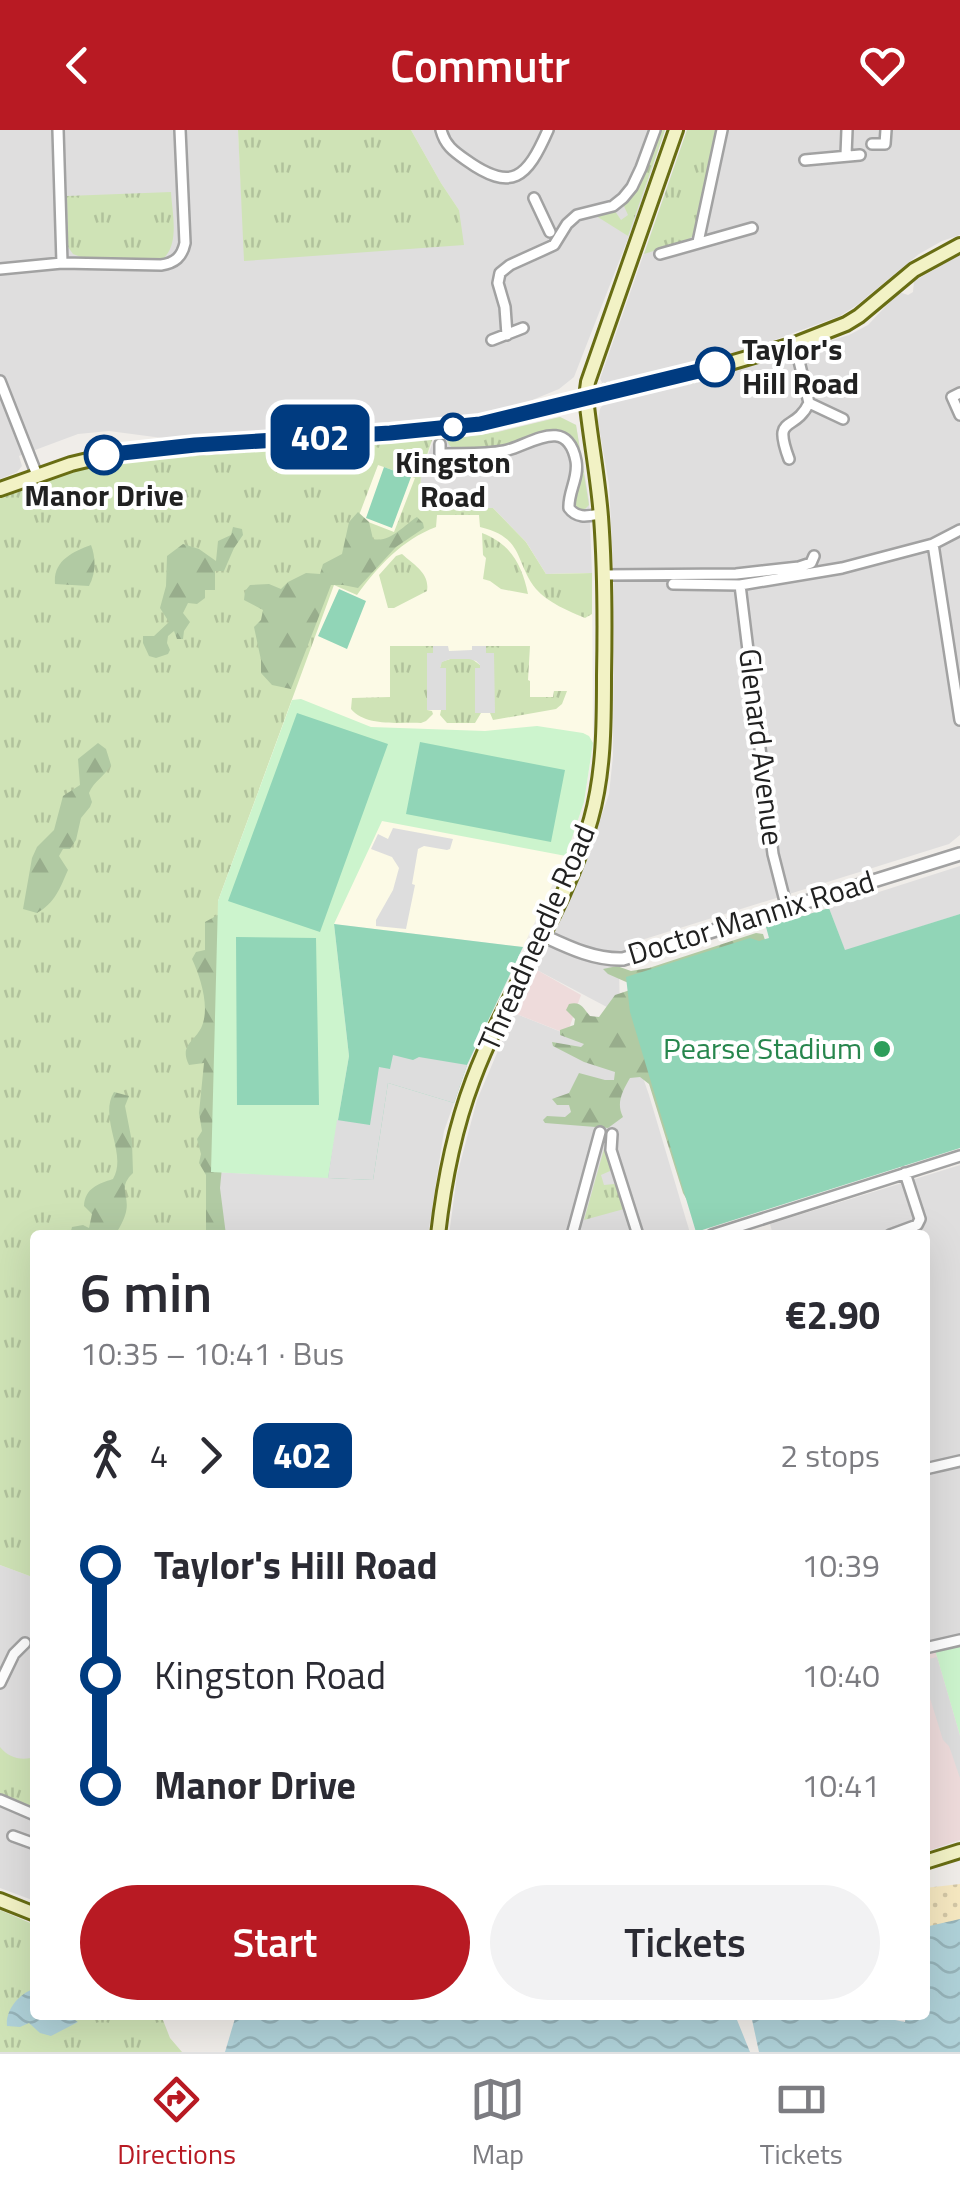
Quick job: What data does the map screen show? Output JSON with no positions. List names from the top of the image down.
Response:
{
  "streets": {
    "main road": ["Threadneedle Road"],
    "street": ["Glenard Avenue", "Doctor Mannix Road"]
  },
  "crossings": [
    ["Glenard Avenue", "Doctor Mannix Road"],
    ["Doctor Mannix Road", "Threadneedle Road"]
  ],
  "places": [
    "Taylor's Hill Road",
    "Kingston Road",
    "Manor Drive",
    "Pearse Stadium"
  ],
  "lines": ["bus line 402"],
  "page": {
    "header": "Commutr",
    "on_map": "402",
    "heading": ["6 min", "10:35 – 10:41 · Bus", "€2.90"],
    "legs": ["4", "402", "2 stops"],
    "list": [
      {
        "name": "Taylor's Hill Road",
        "value": "10:39"
      },
      {
        "name": "Kingston Road",
        "value": "10:40"
      },
      {
        "name": "Manor Drive",
        "value": "10:41"
      }
    ],
    "buttons": ["Start", "Tickets"],
    "tabs": ["Directions", "Map", "Tickets"]
  }
}
